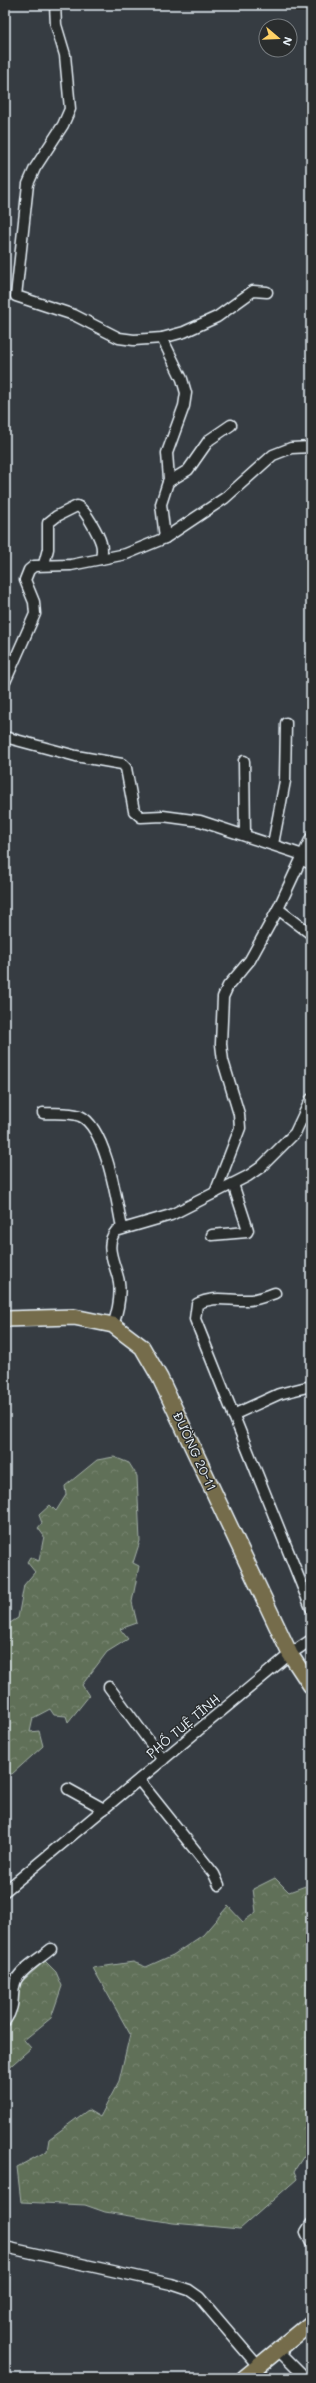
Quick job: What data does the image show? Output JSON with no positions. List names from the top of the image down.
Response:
{
  "streets": {
    "highway": ["ĐƯỜNG 20-11"],
    "street": ["PHỐ TUỆ TĨNH"]
  },
  "crossings": [
    ["ĐƯỜNG 20-11", "PHỐ TUỆ TĨNH"]
  ],
  "north": "right"
}
